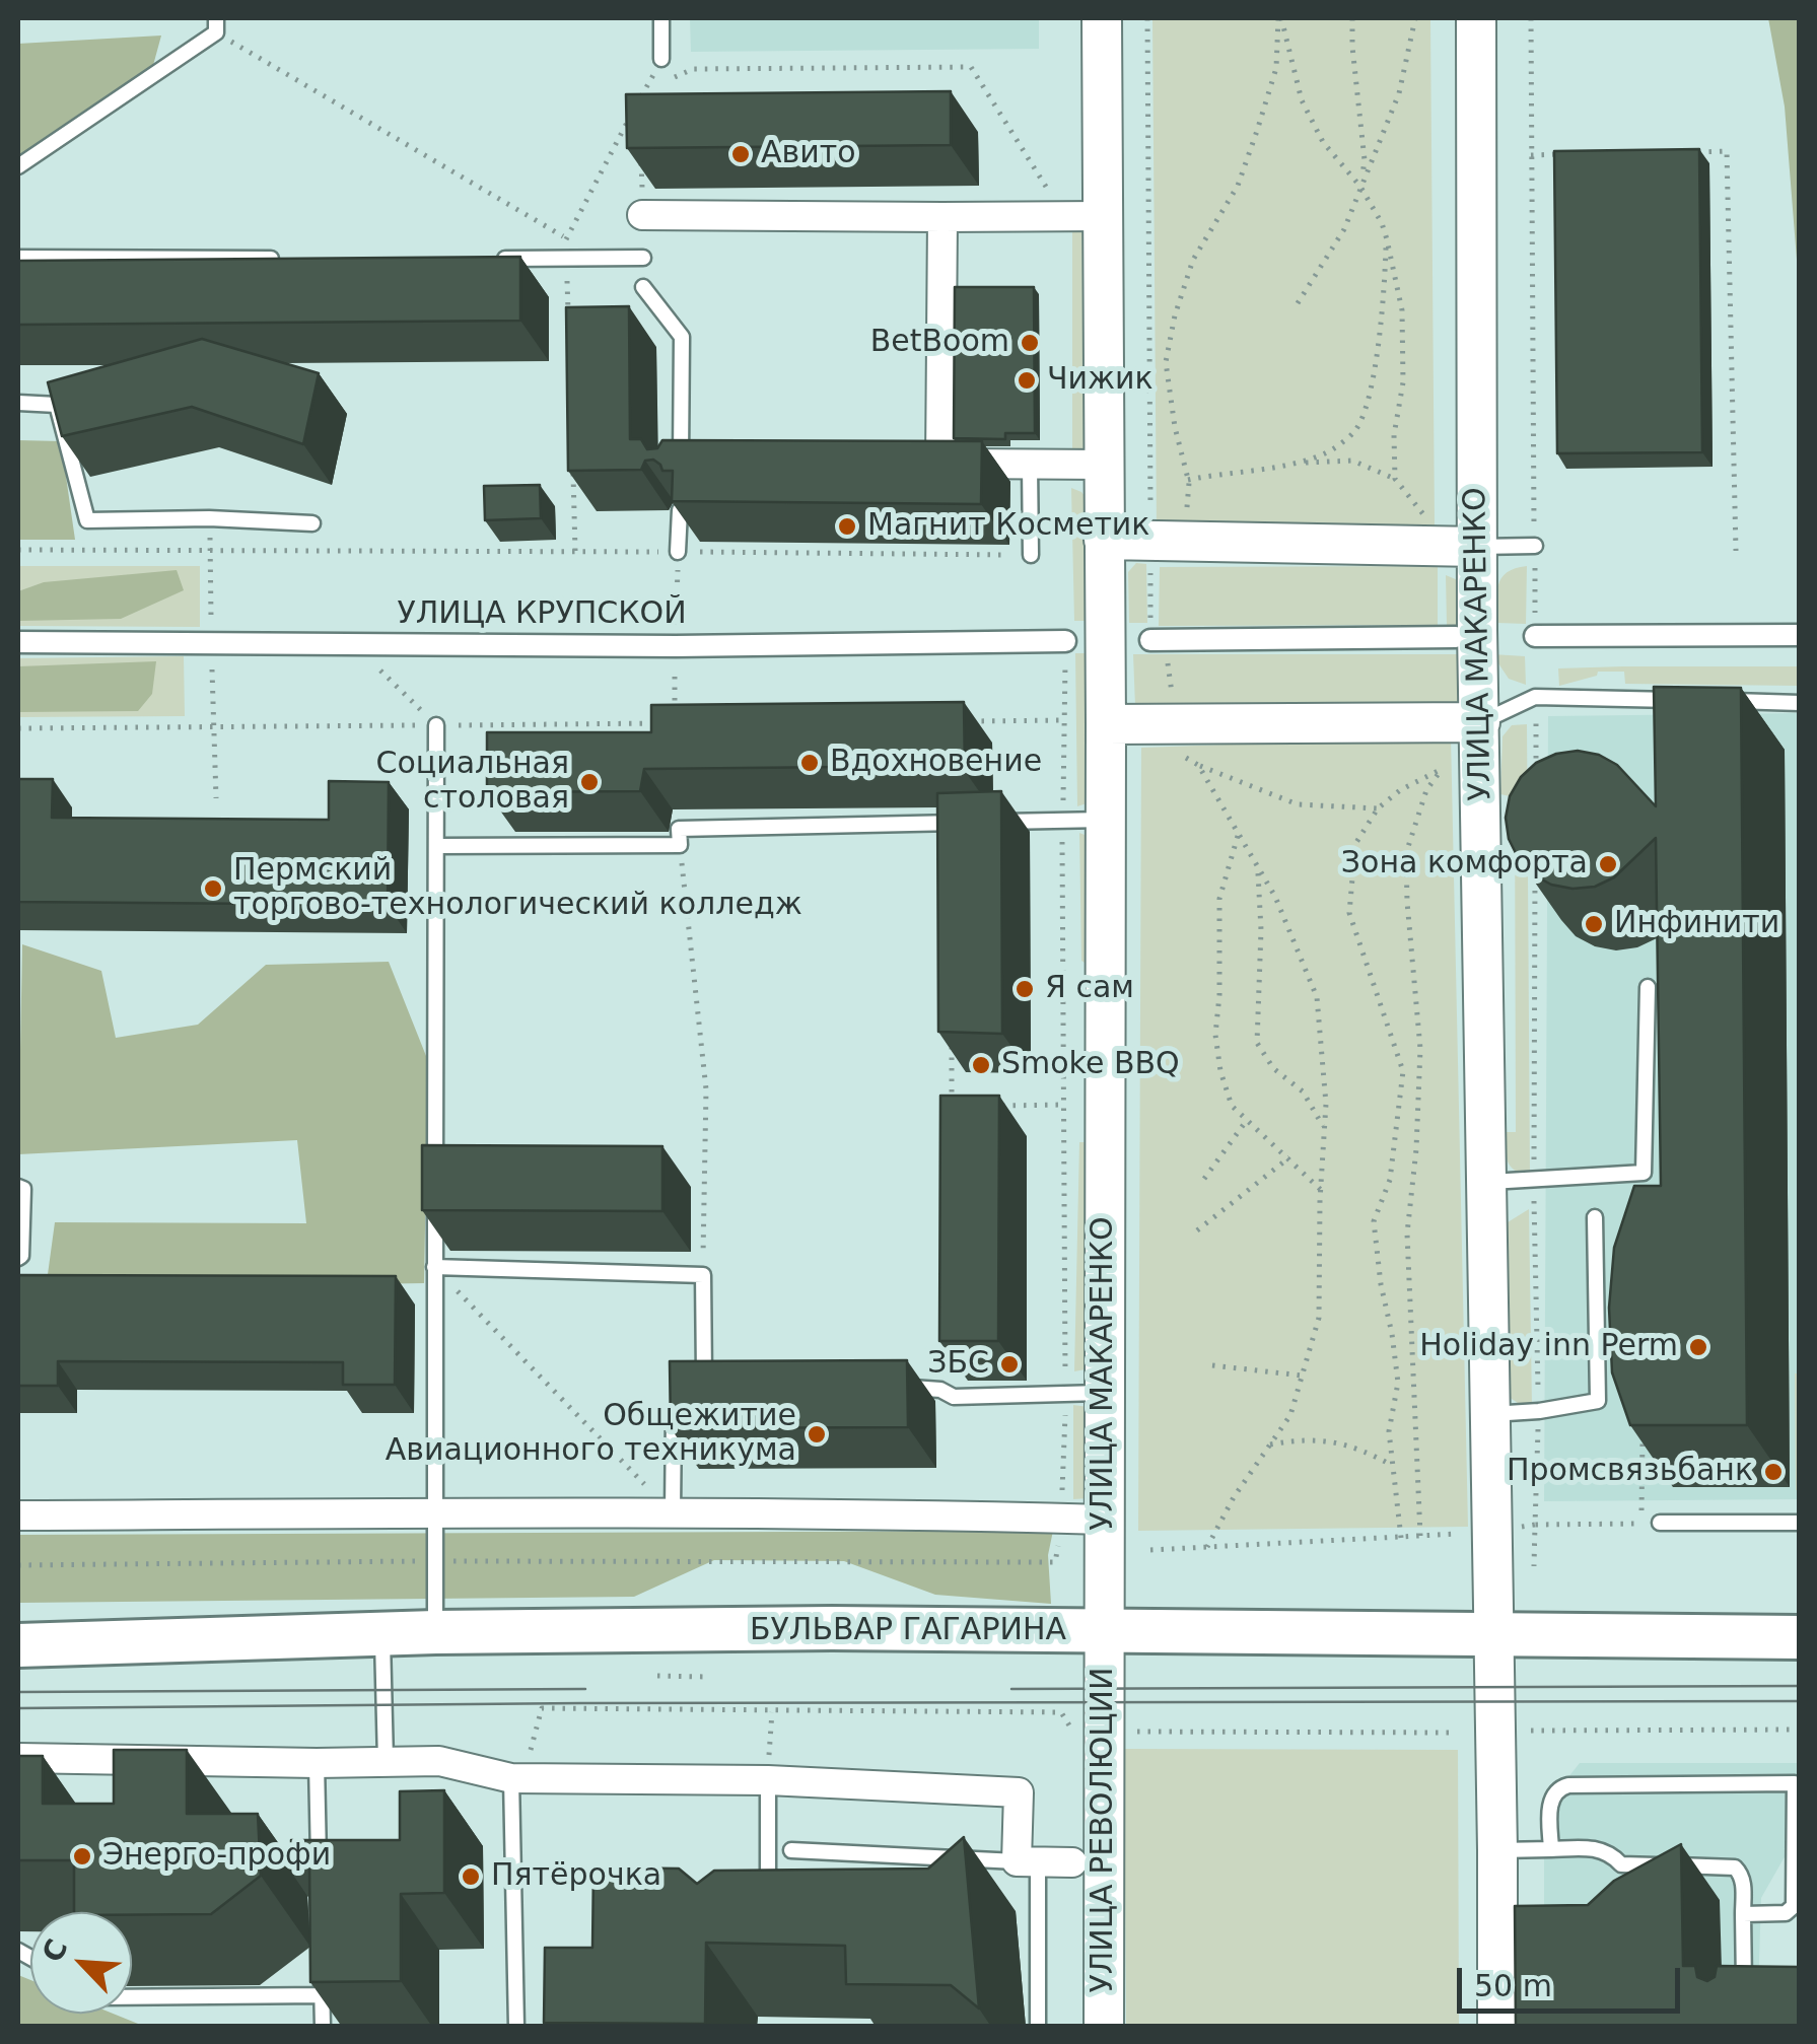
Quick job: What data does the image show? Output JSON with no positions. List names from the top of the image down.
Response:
{
  "streets": {
    "main road": ["УЛИЦА МАКАРЕНКО", "БУЛЬВАР ГАГАРИНА", "УЛИЦА РЕВОЛЮЦИИ"],
    "street": ["УЛИЦА КРУПСКОЙ"]
  },
  "crossings": [
    ["УЛИЦА МАКАРЕНКО", "БУЛЬВАР ГАГАРИНА"],
    ["УЛИЦА МАКАРЕНКО", "УЛИЦА РЕВОЛЮЦИИ"],
    ["БУЛЬВАР ГАГАРИНА", "УЛИЦА РЕВОЛЮЦИИ"]
  ],
  "places": [
    "Авито",
    "BetBoom",
    "Чижик",
    "Магнит Косметик",
    "Вдохновение",
    "Социальная столовая",
    "Зона комфорта",
    "Пермский торгово-технологический колледж",
    "Инфинити",
    "Я сам",
    "Smoke BBQ",
    "Holiday inn Perm",
    "ЗБС",
    "Общежитие Авиационного техникума",
    "Промсвязьбанк",
    "Энерго-профи",
    "Пятёрочка"
  ],
  "scale_bar": "50 m",
  "north": "top left"
}
